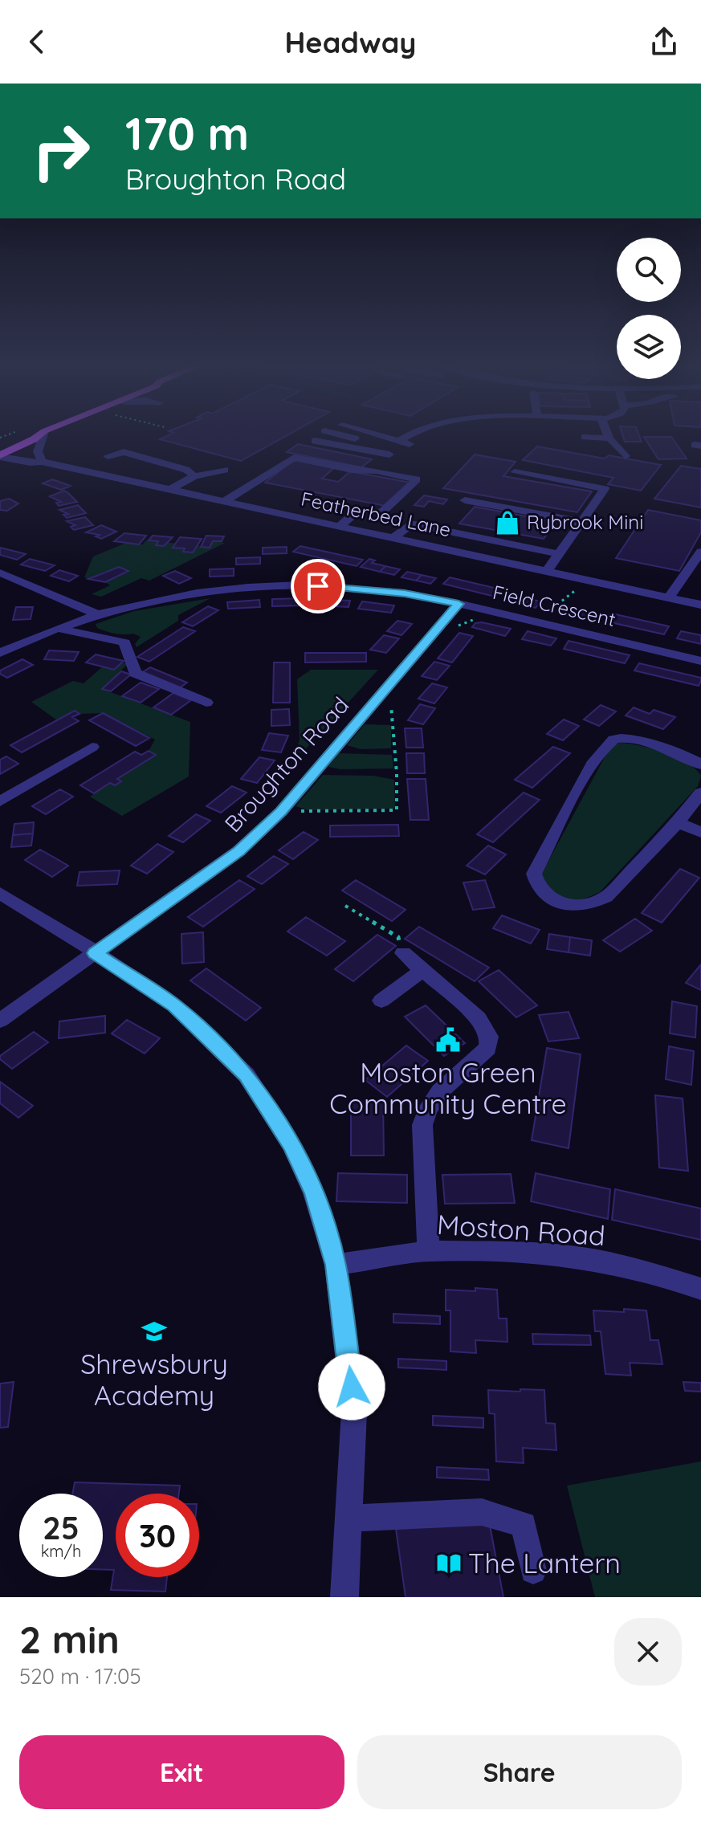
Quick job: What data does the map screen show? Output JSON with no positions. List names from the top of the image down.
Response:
{
  "streets": {
    "street": [
      "Featherbed Lane",
      "Field Crescent",
      "Broughton Road",
      "Moston Road"
    ]
  },
  "crossings": [
    ["Field Crescent", "Broughton Road"]
  ],
  "places": {
    "shop": ["Rybrook Mini"],
    "public building": ["Moston Green Community Centre"],
    "school or university": ["Shrewsbury Academy"],
    "library": ["The Lantern"]
  },
  "page": {
    "header": "Headway",
    "turn": ["170 m", "Broughton Road"],
    "speed": "25 km/h",
    "limit": "30",
    "heading": ["2 min", "520 m · 17:05"],
    "buttons": ["Exit", "Share"]
  }
}
